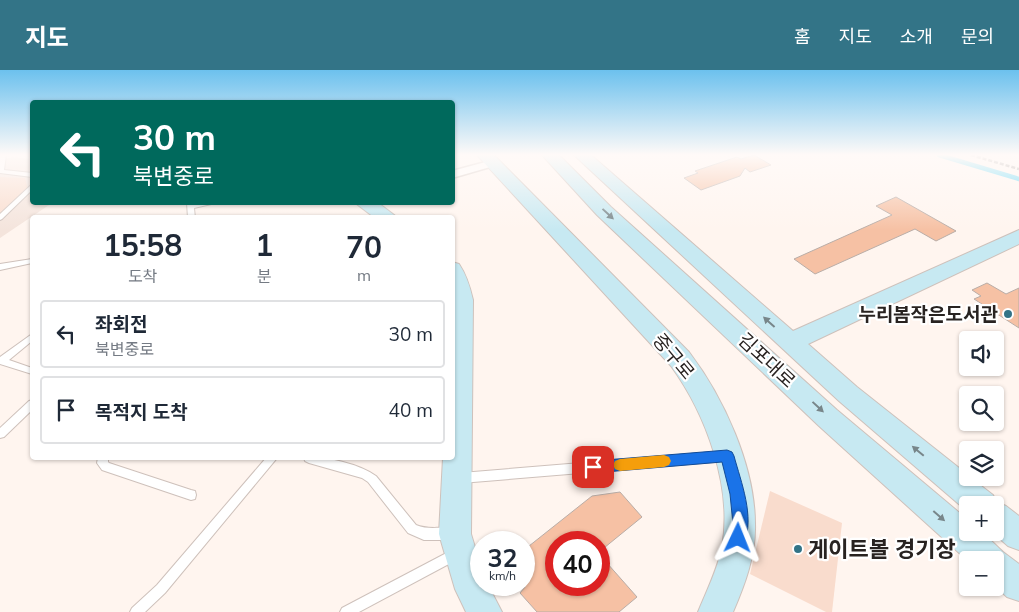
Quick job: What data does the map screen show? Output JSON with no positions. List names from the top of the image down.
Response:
{
  "streets": {
    "street": ["중구로", "김포대로"]
  },
  "places": ["누리봄작은도서관", "게이트볼 경기장"],
  "page": {
    "header": "지도",
    "nav": [
      "홈",
      "지도",
      "소개",
      "문의"
    ],
    "turn": ["30 m", "북변중로"],
    "eta": [
      "15:58",
      "도착",
      "1",
      "분",
      "70",
      "m"
    ],
    "list": [
      {
        "name": "좌회전",
        "note": "북변중로",
        "value": "30 m"
      },
      {
        "name": "목적지 도착",
        "value": "40 m"
      }
    ],
    "map_buttons": ["+", "−"],
    "speed": "32 km/h",
    "limit": "40"
  }
}
